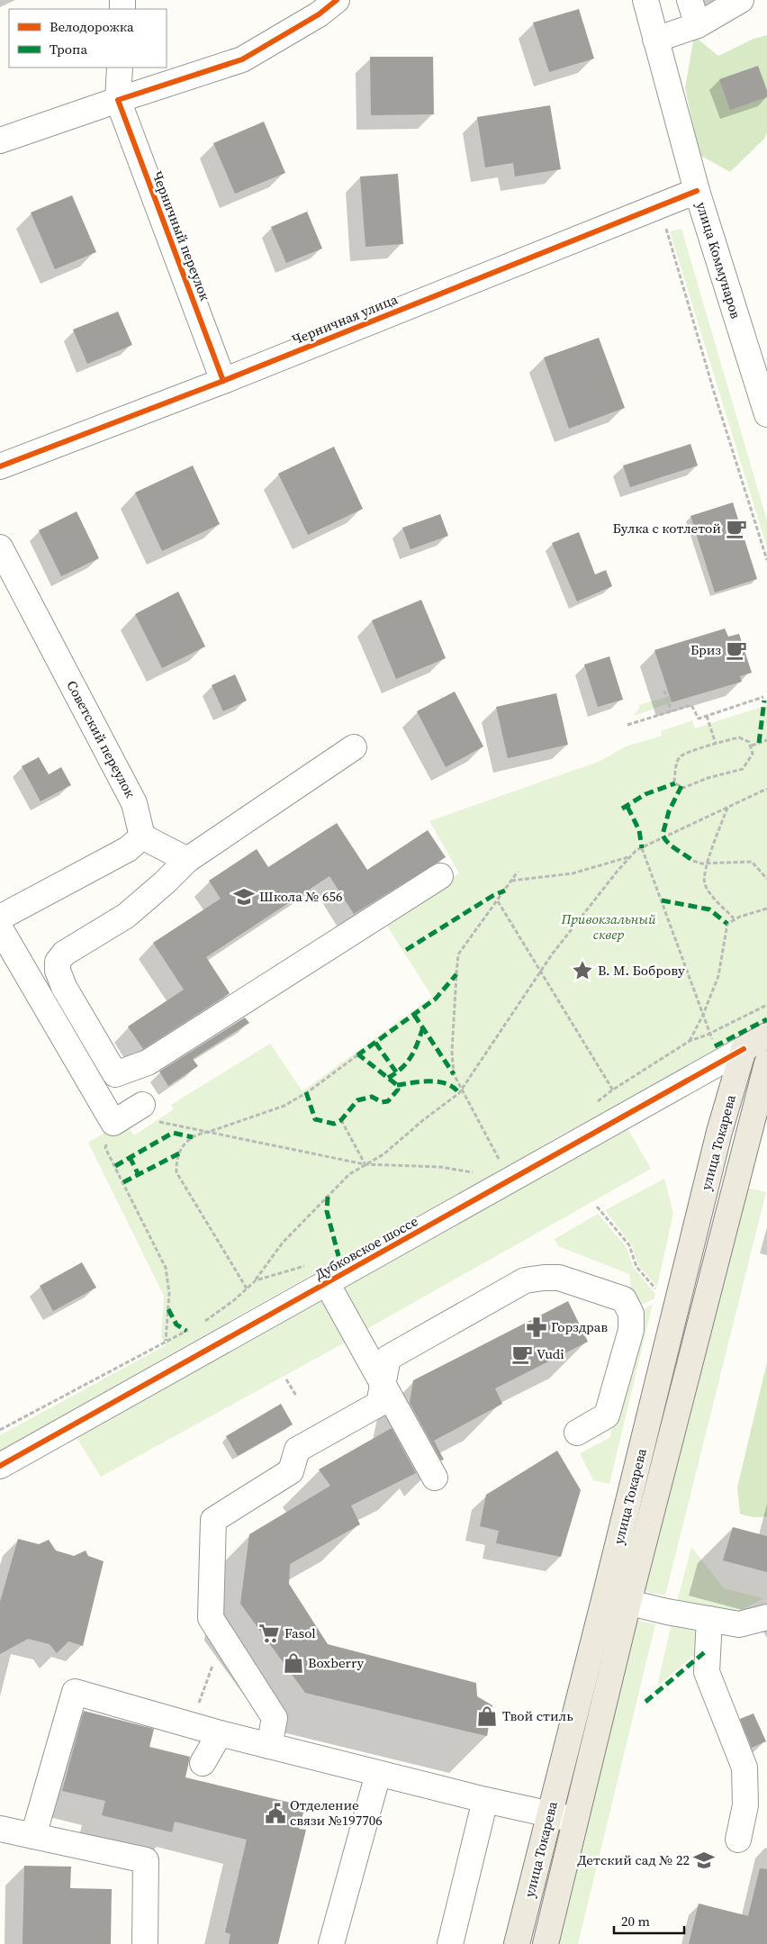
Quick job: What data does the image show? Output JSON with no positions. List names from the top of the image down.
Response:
{
  "streets": {
    "main road": ["улица Токарева", "Дубковское шоссе"],
    "street": [
      "Черничный переулок",
      "улица Коммунаров",
      "Черничная улица",
      "Советский переулок"
    ]
  },
  "crossings": [
    ["Черничный переулок", "Черничная улица"],
    ["улица Коммунаров", "Черничная улица"],
    ["улица Токарева", "Дубковское шоссе"]
  ],
  "parks": ["Привокзальный сквер"],
  "places": {
    "cafe": ["Булка с котлетой", "Бриз", "Vudi"],
    "school or university": ["Школа № 656", "Детский сад № 22"],
    "place": ["В. М. Боброву"],
    "pharmacy": ["Горздрав"],
    "supermarket": ["Fasol"],
    "shop": ["Boxberry", "Твой стиль"],
    "public building": ["Отделение связи №197706"]
  },
  "legend": ["Велодорожка", "Тропа"],
  "scale_bar": "20 m"
}
